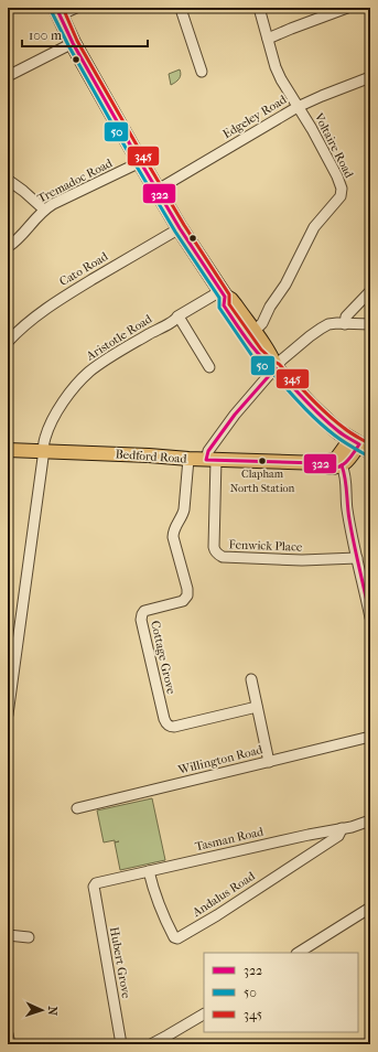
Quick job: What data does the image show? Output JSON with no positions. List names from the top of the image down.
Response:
{
  "streets": {
    "main road": ["Bedford Road"],
    "street": [
      "Edgeley Road",
      "Voltaire Road",
      "Tremadoc Road",
      "Cato Road",
      "Aristotle Road",
      "Fenwick Place",
      "Cottage Grove",
      "Willington Road",
      "Tasman Road",
      "Andalus Road",
      "Hubert Grove"
    ]
  },
  "crossings": [
    ["Edgeley Road", "Voltaire Road"],
    ["Aristotle Road", "Bedford Road"],
    ["Bedford Road", "Fenwick Place"],
    ["Bedford Road", "Cottage Grove"],
    ["Tasman Road", "Andalus Road"],
    ["Tasman Road", "Hubert Grove"]
  ],
  "places": ["Clapham North Station"],
  "lines": ["transit line 322", "transit line 345", "transit line 50"],
  "legend": ["322", "50", "345"],
  "scale_bar": "100 m",
  "north": "right"
}
